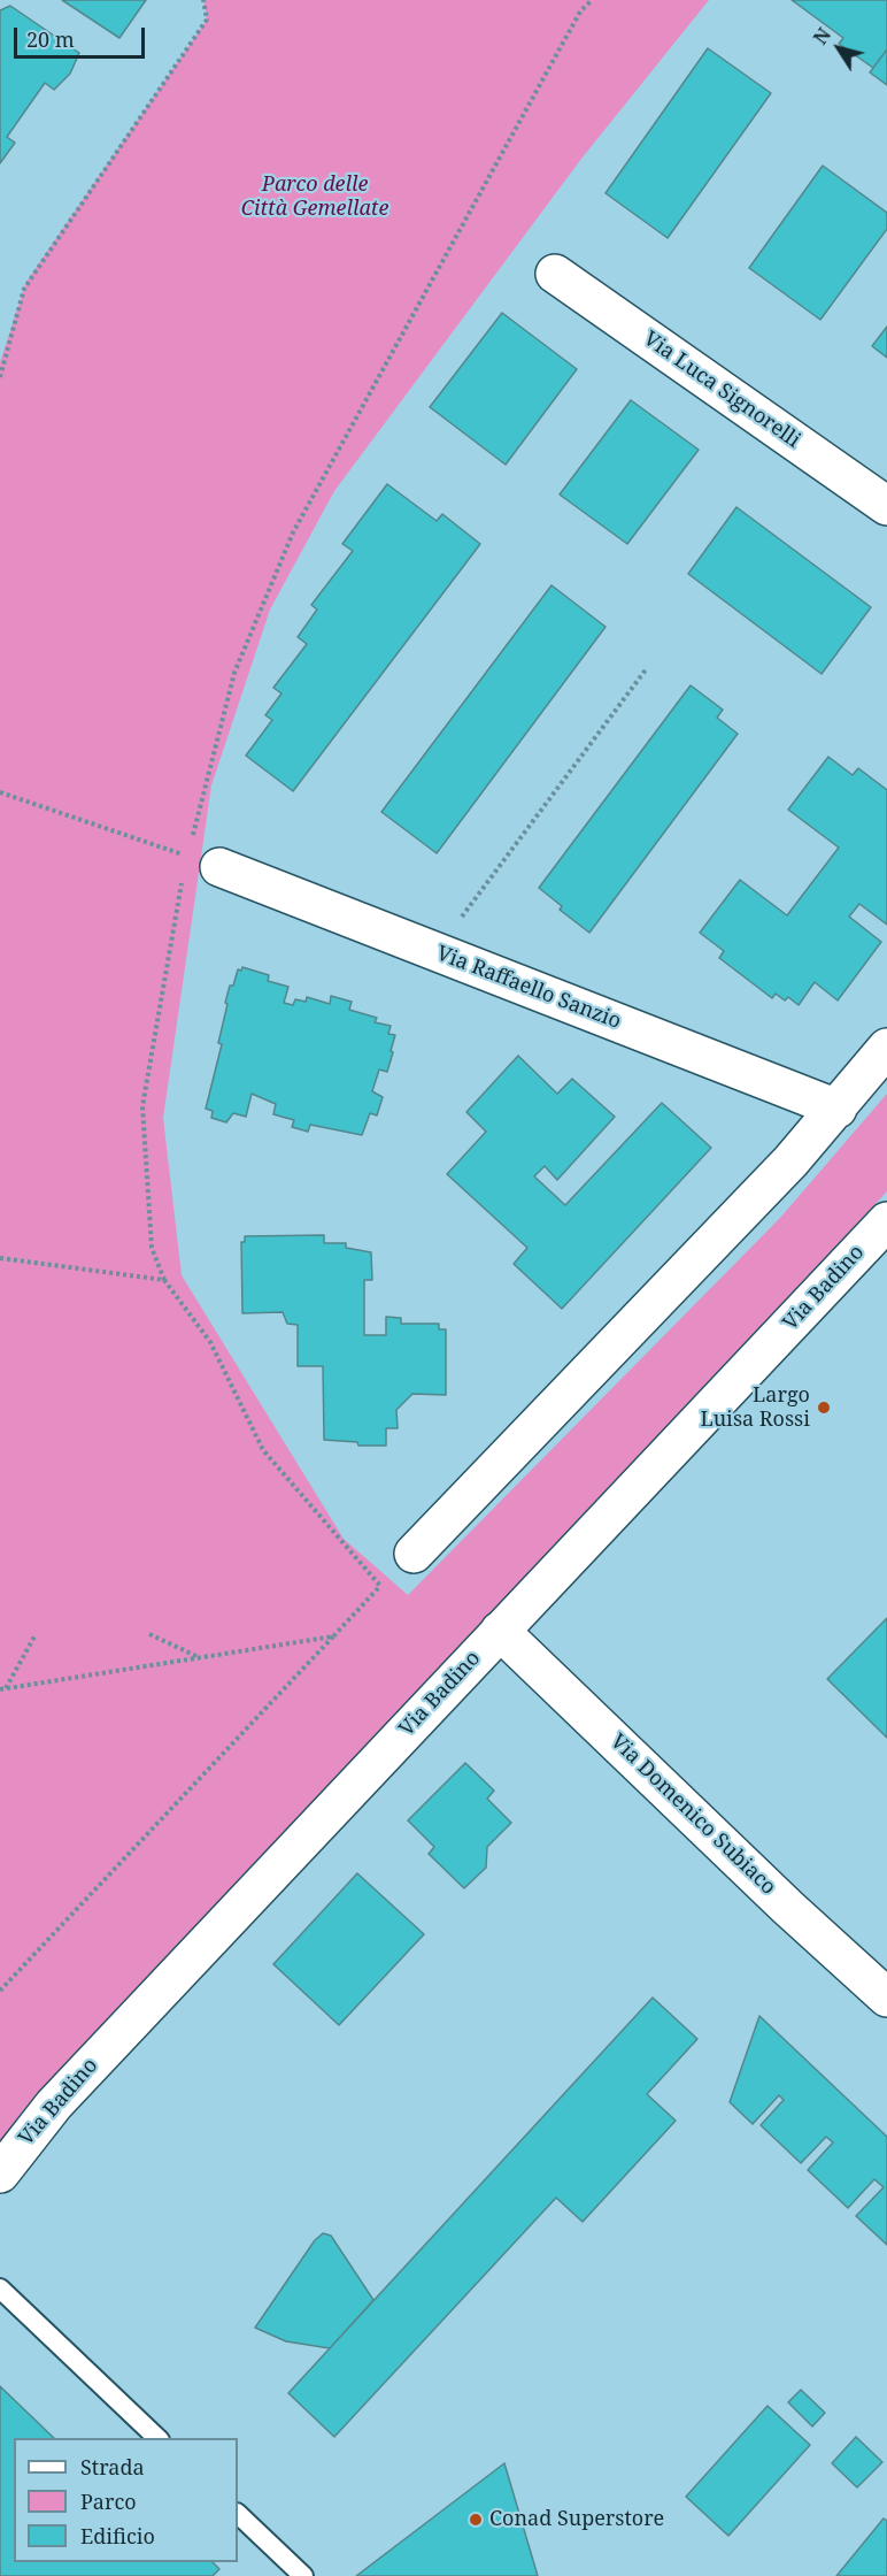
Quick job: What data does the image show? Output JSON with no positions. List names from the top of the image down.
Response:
{
  "streets": {
    "street": [
      "Via Luca Signorelli",
      "Via Raffaello Sanzio",
      "Via Badino",
      "Via Domenico Subiaco"
    ]
  },
  "crossings": [
    ["Via Badino", "Via Domenico Subiaco"]
  ],
  "parks": ["Parco delle Città Gemellate"],
  "places": ["Largo Luisa Rossi", "Conad Superstore"],
  "legend": ["Strada", "Parco", "Edificio"],
  "scale_bar": "20 m",
  "north": "top left"
}
